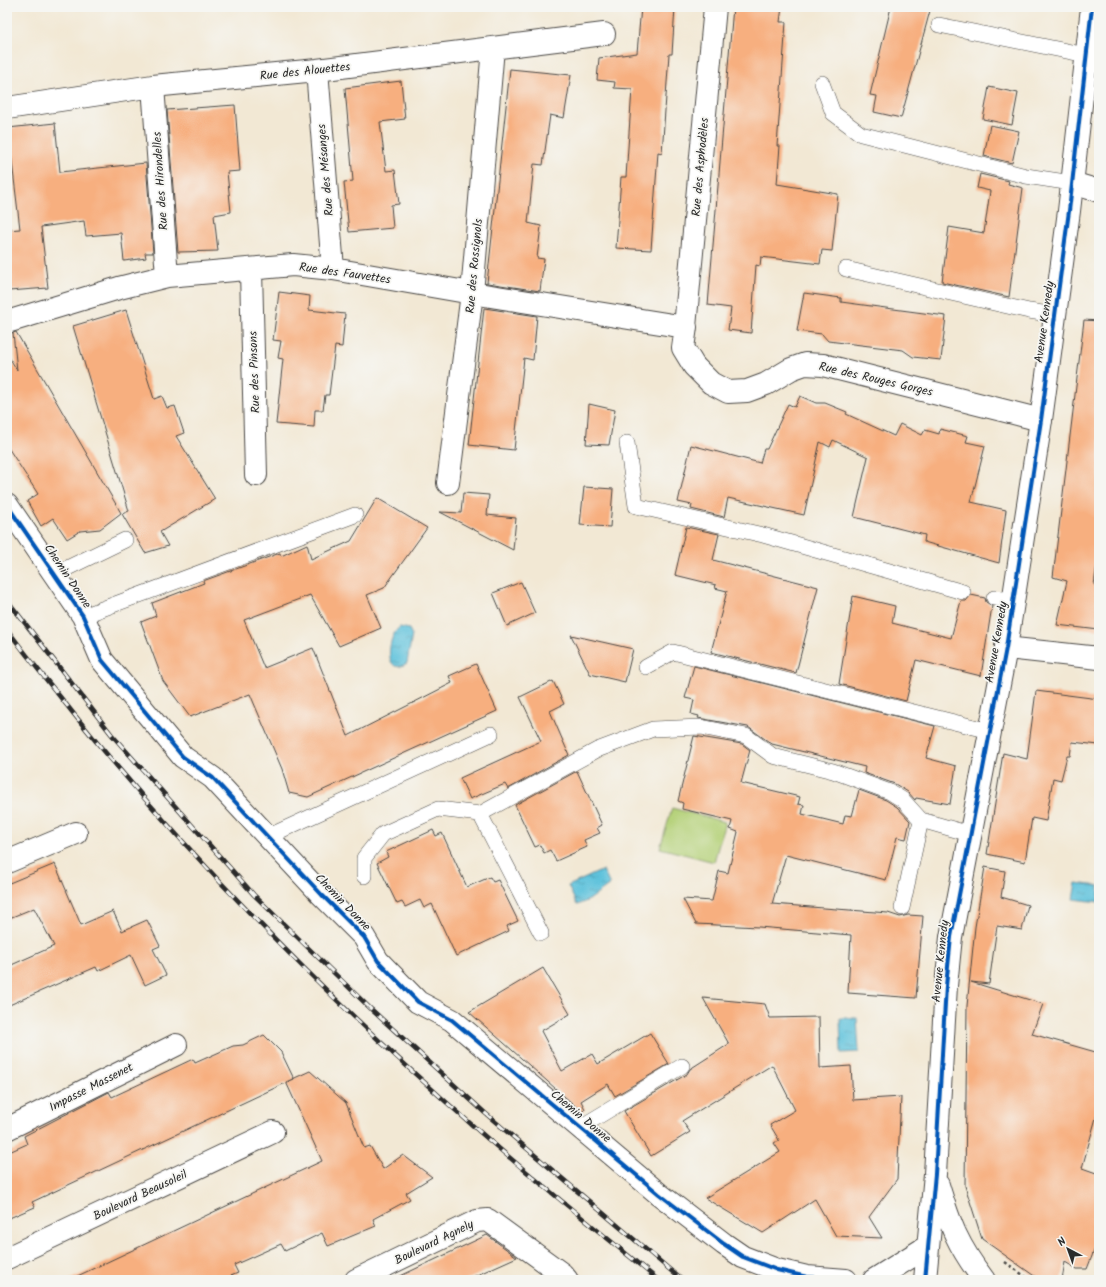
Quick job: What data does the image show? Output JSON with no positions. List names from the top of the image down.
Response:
{
  "streets": {
    "street": [
      "Rue des Alouettes",
      "Rue des Asphodèles",
      "Rue des Mésanges",
      "Rue des Hirondelles",
      "Rue des Rossignols",
      "Rue des Fauvettes",
      "Avenue Kennedy",
      "Rue des Pinsons",
      "Rue des Rouges Gorges",
      "Chemin Donne",
      "Impasse Massenet",
      "Boulevard Beausoleil",
      "Boulevard Agnely"
    ]
  },
  "crossings": [
    ["Rue des Alouettes", "Rue des Mésanges"],
    ["Rue des Alouettes", "Rue des Hirondelles"],
    ["Rue des Alouettes", "Rue des Rossignols"],
    ["Rue des Asphodèles", "Rue des Fauvettes"],
    ["Rue des Asphodèles", "Rue des Rouges Gorges"],
    ["Rue des Mésanges", "Rue des Fauvettes"],
    ["Rue des Hirondelles", "Rue des Fauvettes"],
    ["Rue des Rossignols", "Rue des Fauvettes"],
    ["Rue des Fauvettes", "Rue des Pinsons"],
    ["Rue des Fauvettes", "Rue des Rouges Gorges"],
    ["Avenue Kennedy", "Rue des Rouges Gorges"]
  ],
  "north": "top left"
}
